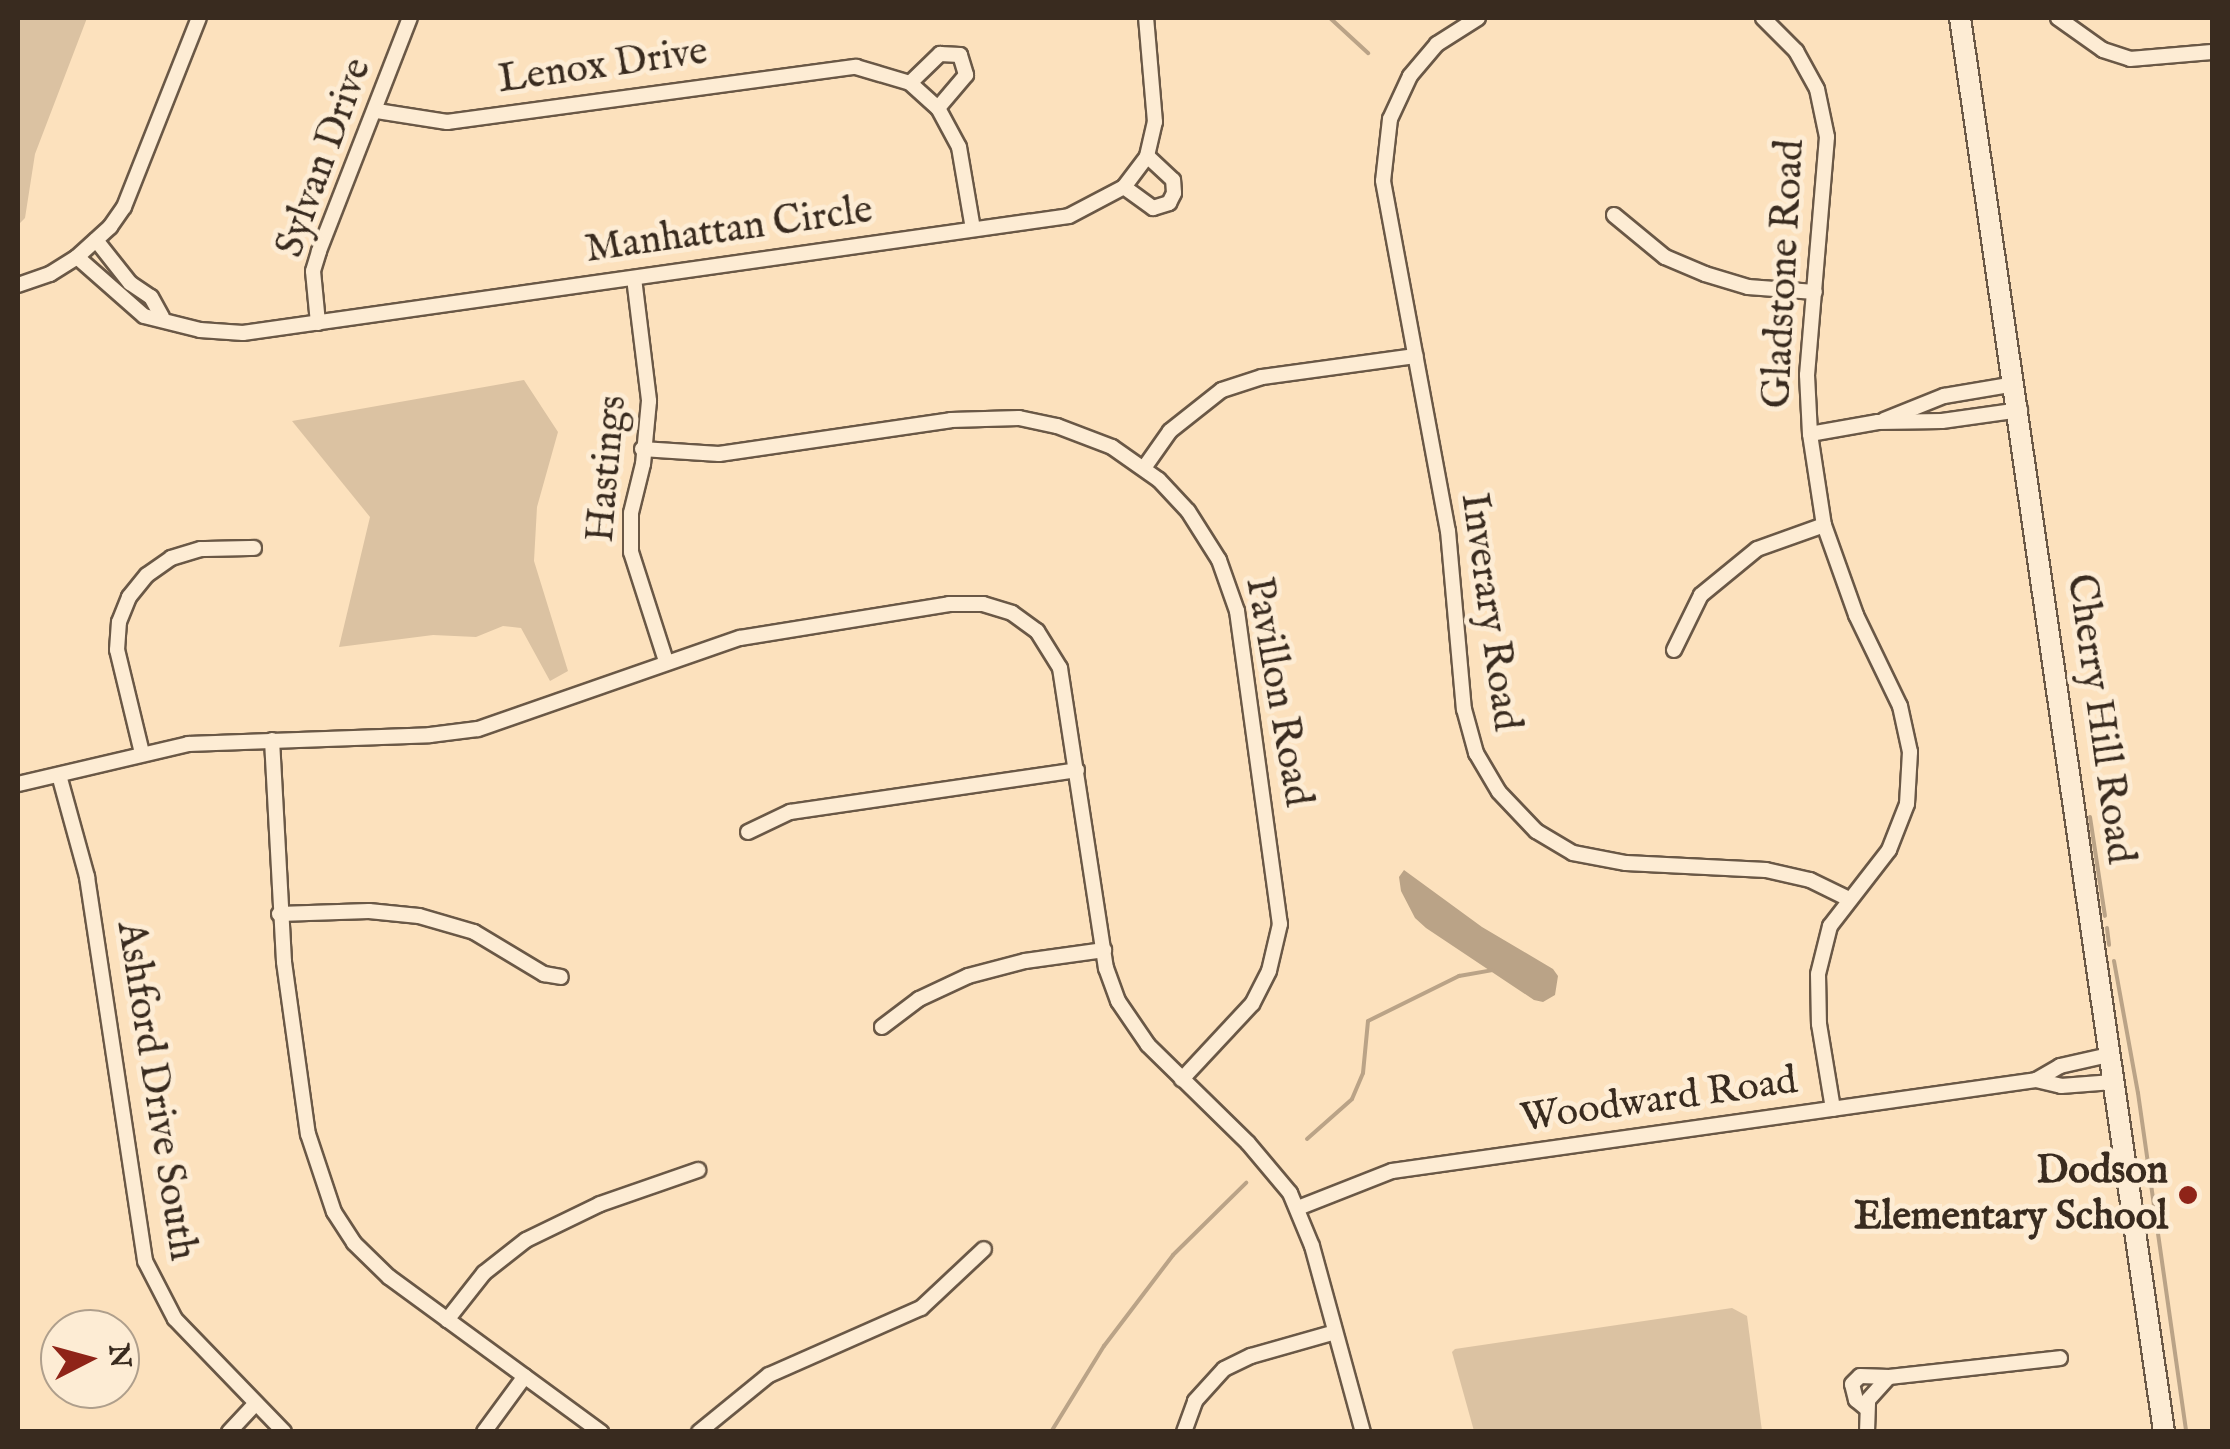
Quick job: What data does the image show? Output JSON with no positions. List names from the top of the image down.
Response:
{
  "streets": {
    "main road": ["Cherry Hill Road"],
    "street": [
      "Lenox Drive",
      "Sylvan Drive",
      "Manhattan Circle",
      "Gladstone Road",
      "Hastings",
      "Inverary Road",
      "Pavillon Road",
      "Ashford Drive South",
      "Woodward Road"
    ]
  },
  "crossings": [
    ["Lenox Drive", "Sylvan Drive"],
    ["Lenox Drive", "Manhattan Circle"],
    ["Sylvan Drive", "Manhattan Circle"],
    ["Manhattan Circle", "Hastings"],
    ["Gladstone Road", "Inverary Road"],
    ["Gladstone Road", "Woodward Road"],
    ["Hastings", "Pavillon Road"],
    ["Cherry Hill Road", "Woodward Road"]
  ],
  "places": ["Dodson Elementary School"],
  "north": "right"
}
